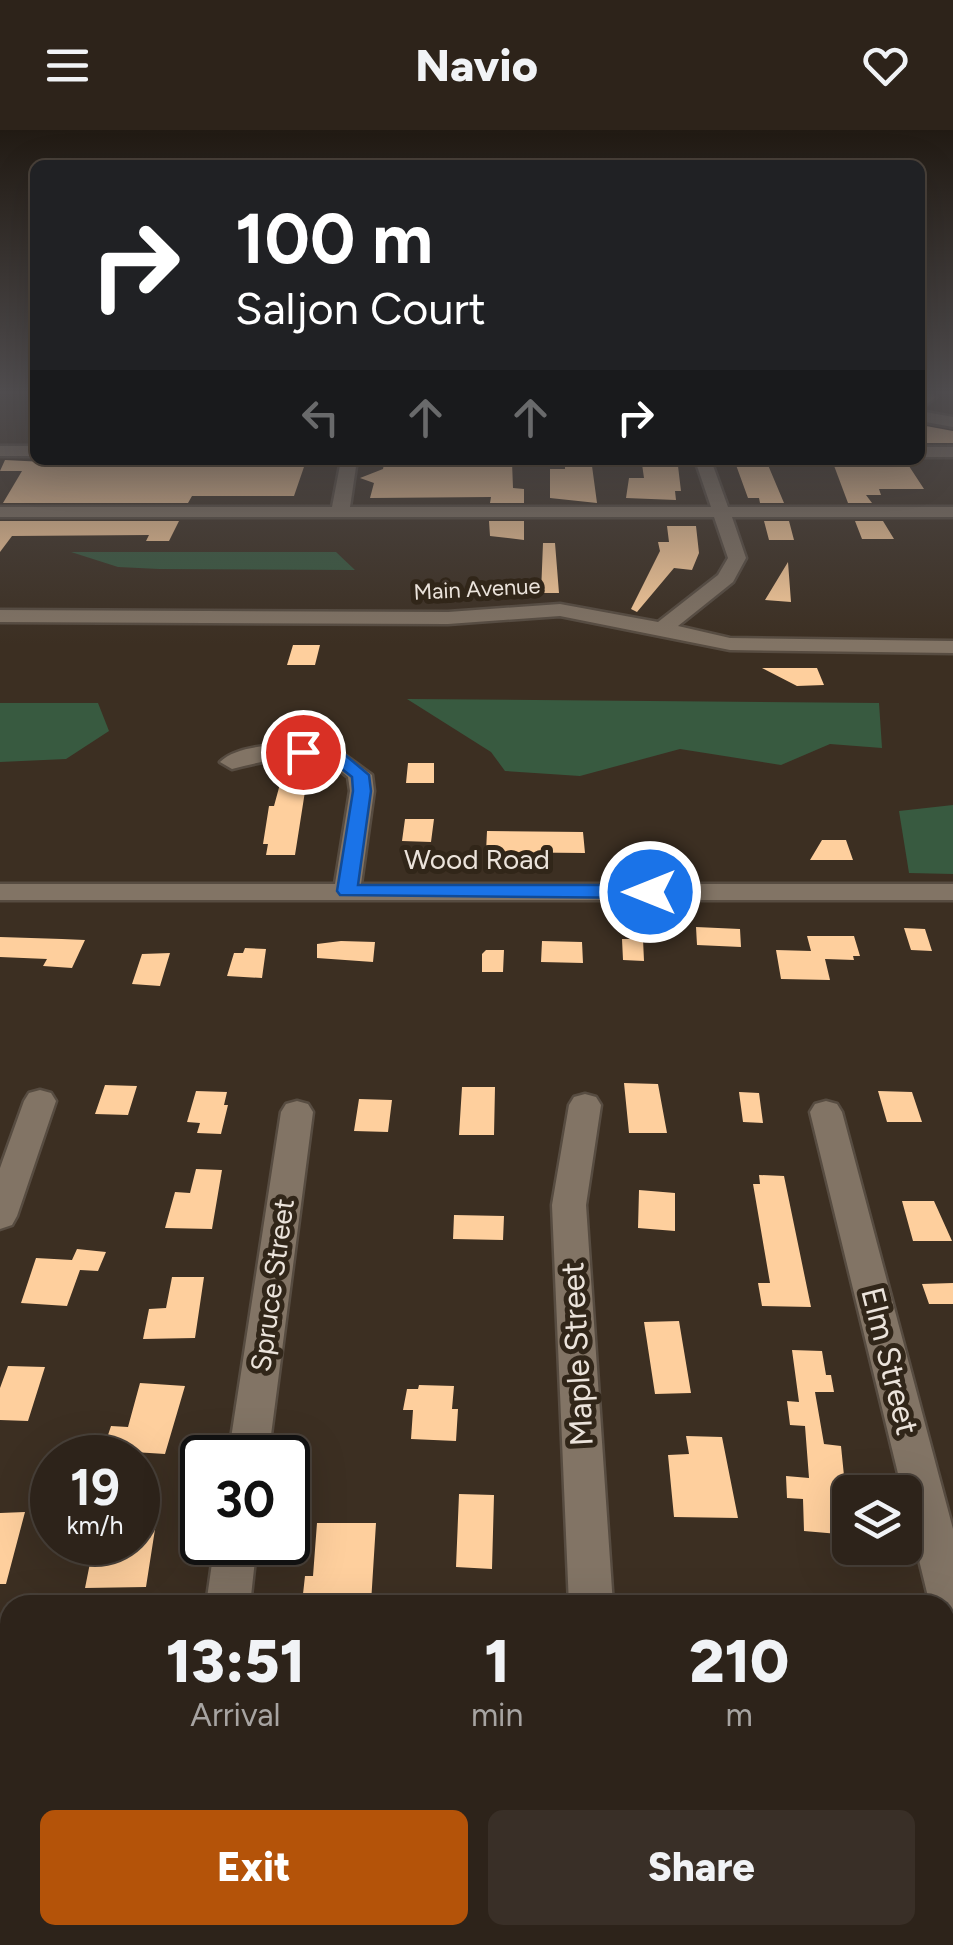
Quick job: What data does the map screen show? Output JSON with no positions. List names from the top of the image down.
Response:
{
  "streets": {
    "street": [
      "Main Avenue",
      "Wood Road",
      "Spruce Street",
      "Maple Street",
      "Elm Street"
    ]
  },
  "page": {
    "header": "Navio",
    "turn": ["100 m", "Saljon Court"],
    "speed": "19 km/h",
    "limit": "30",
    "eta": [
      "13:51",
      "Arrival",
      "1",
      "min",
      "210",
      "m"
    ],
    "buttons": ["Exit", "Share"]
  }
}
